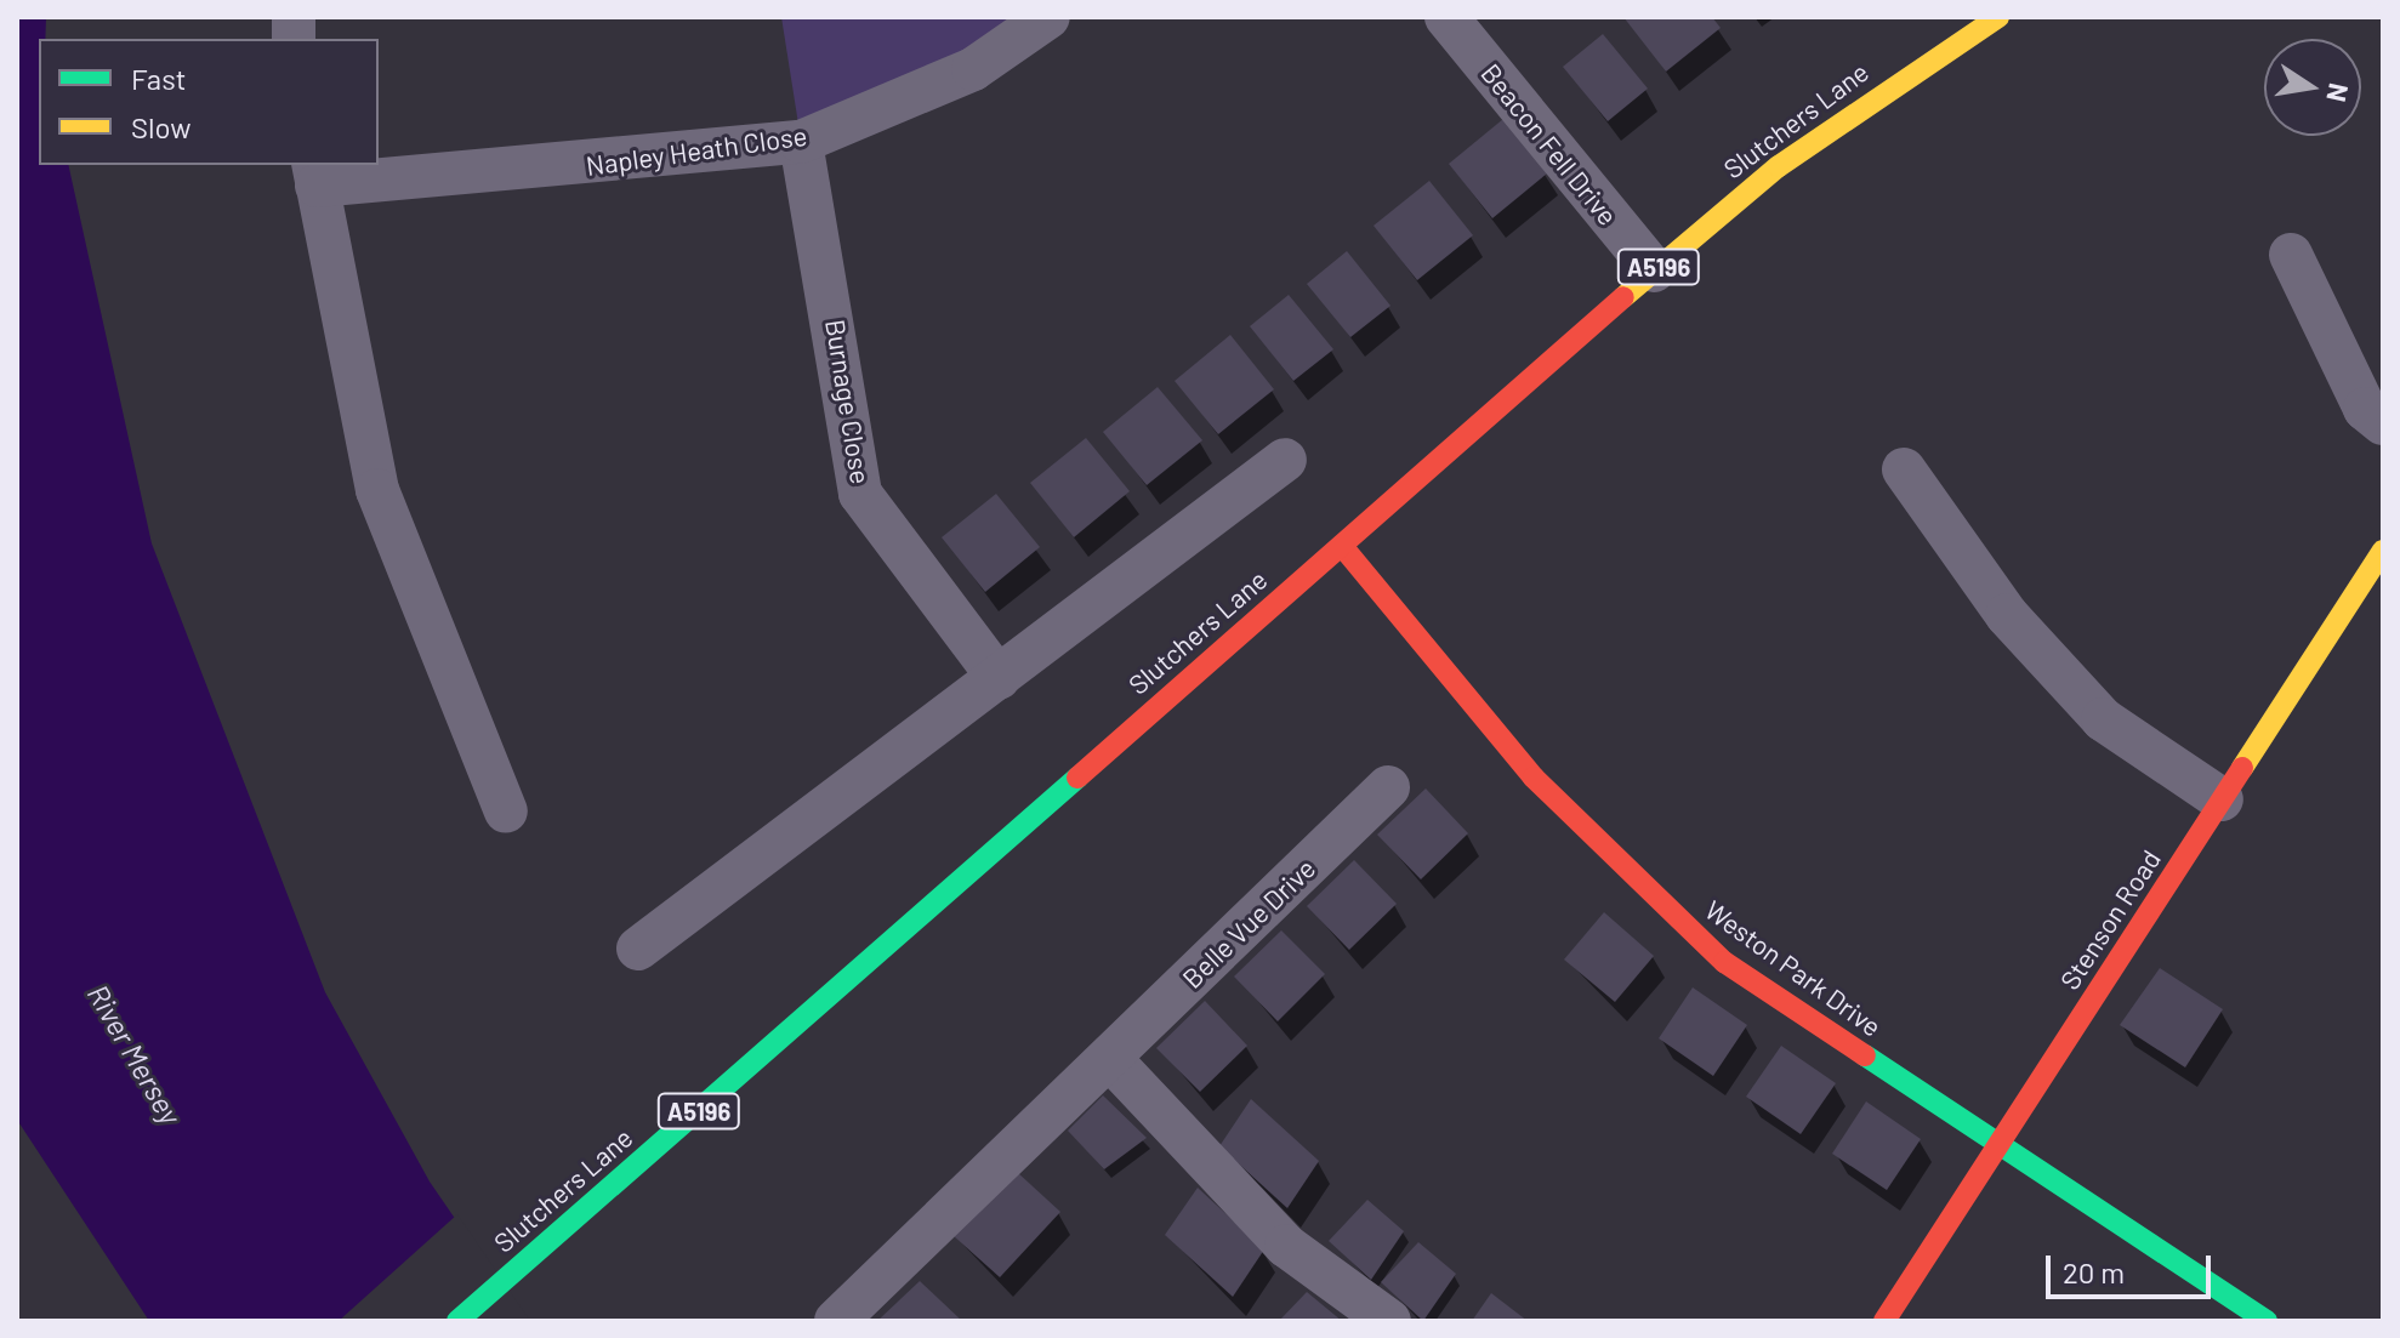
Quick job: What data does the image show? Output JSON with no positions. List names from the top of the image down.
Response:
{
  "streets": {
    "main road": [
      "Slutchers Lane",
      "A5196",
      "Stenson Road",
      "Weston Park Drive"
    ],
    "street": [
      "Beacon Fell Drive",
      "Napley Heath Close",
      "Burnage Close",
      "Belle Vue Drive"
    ]
  },
  "crossings": [
    ["Slutchers Lane", "Beacon Fell Drive"],
    ["Slutchers Lane", "Weston Park Drive"],
    ["Napley Heath Close", "Burnage Close"],
    ["Stenson Road", "Weston Park Drive"]
  ],
  "water": ["River Mersey"],
  "legend": ["Fast", "Slow"],
  "scale_bar": "20 m",
  "north": "right"
}
